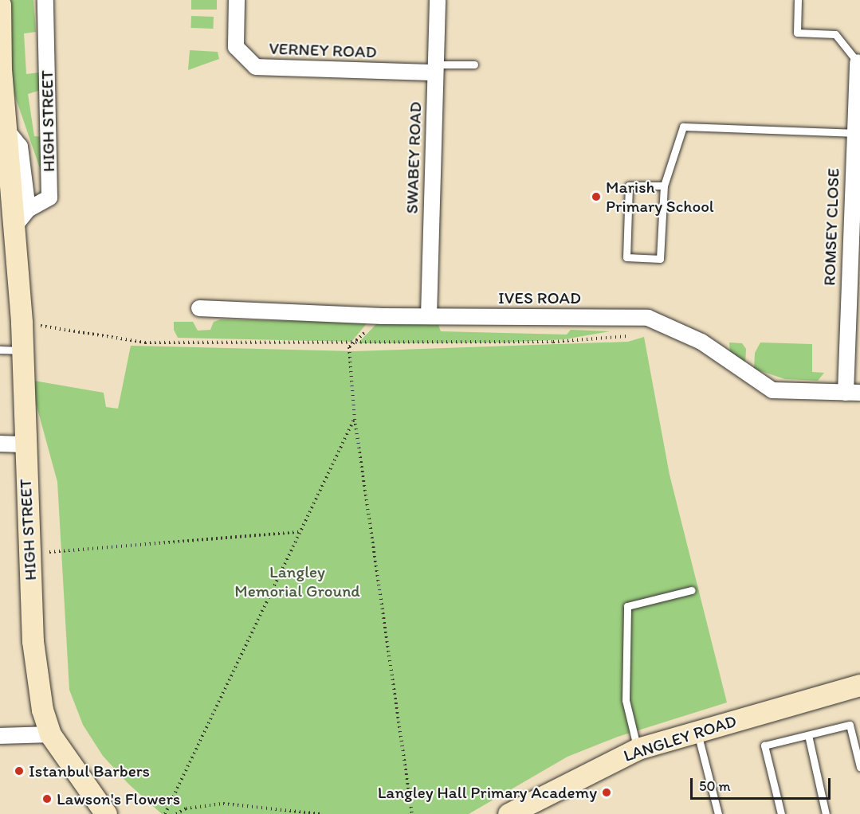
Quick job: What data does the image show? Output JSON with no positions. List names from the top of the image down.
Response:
{
  "streets": {
    "main road": ["HIGH STREET", "LANGLEY ROAD"],
    "street": [
      "VERNEY ROAD",
      "SWABEY ROAD",
      "ROMSEY CLOSE",
      "IVES ROAD"
    ]
  },
  "crossings": [
    ["VERNEY ROAD", "SWABEY ROAD"],
    ["SWABEY ROAD", "IVES ROAD"],
    ["ROMSEY CLOSE", "IVES ROAD"]
  ],
  "parks": ["Langley Memorial Ground"],
  "places": [
    "Marish Primary School",
    "Istanbul Barbers",
    "Langley Hall Primary Academy",
    "Lawson's Flowers"
  ],
  "scale_bar": "50 m"
}
